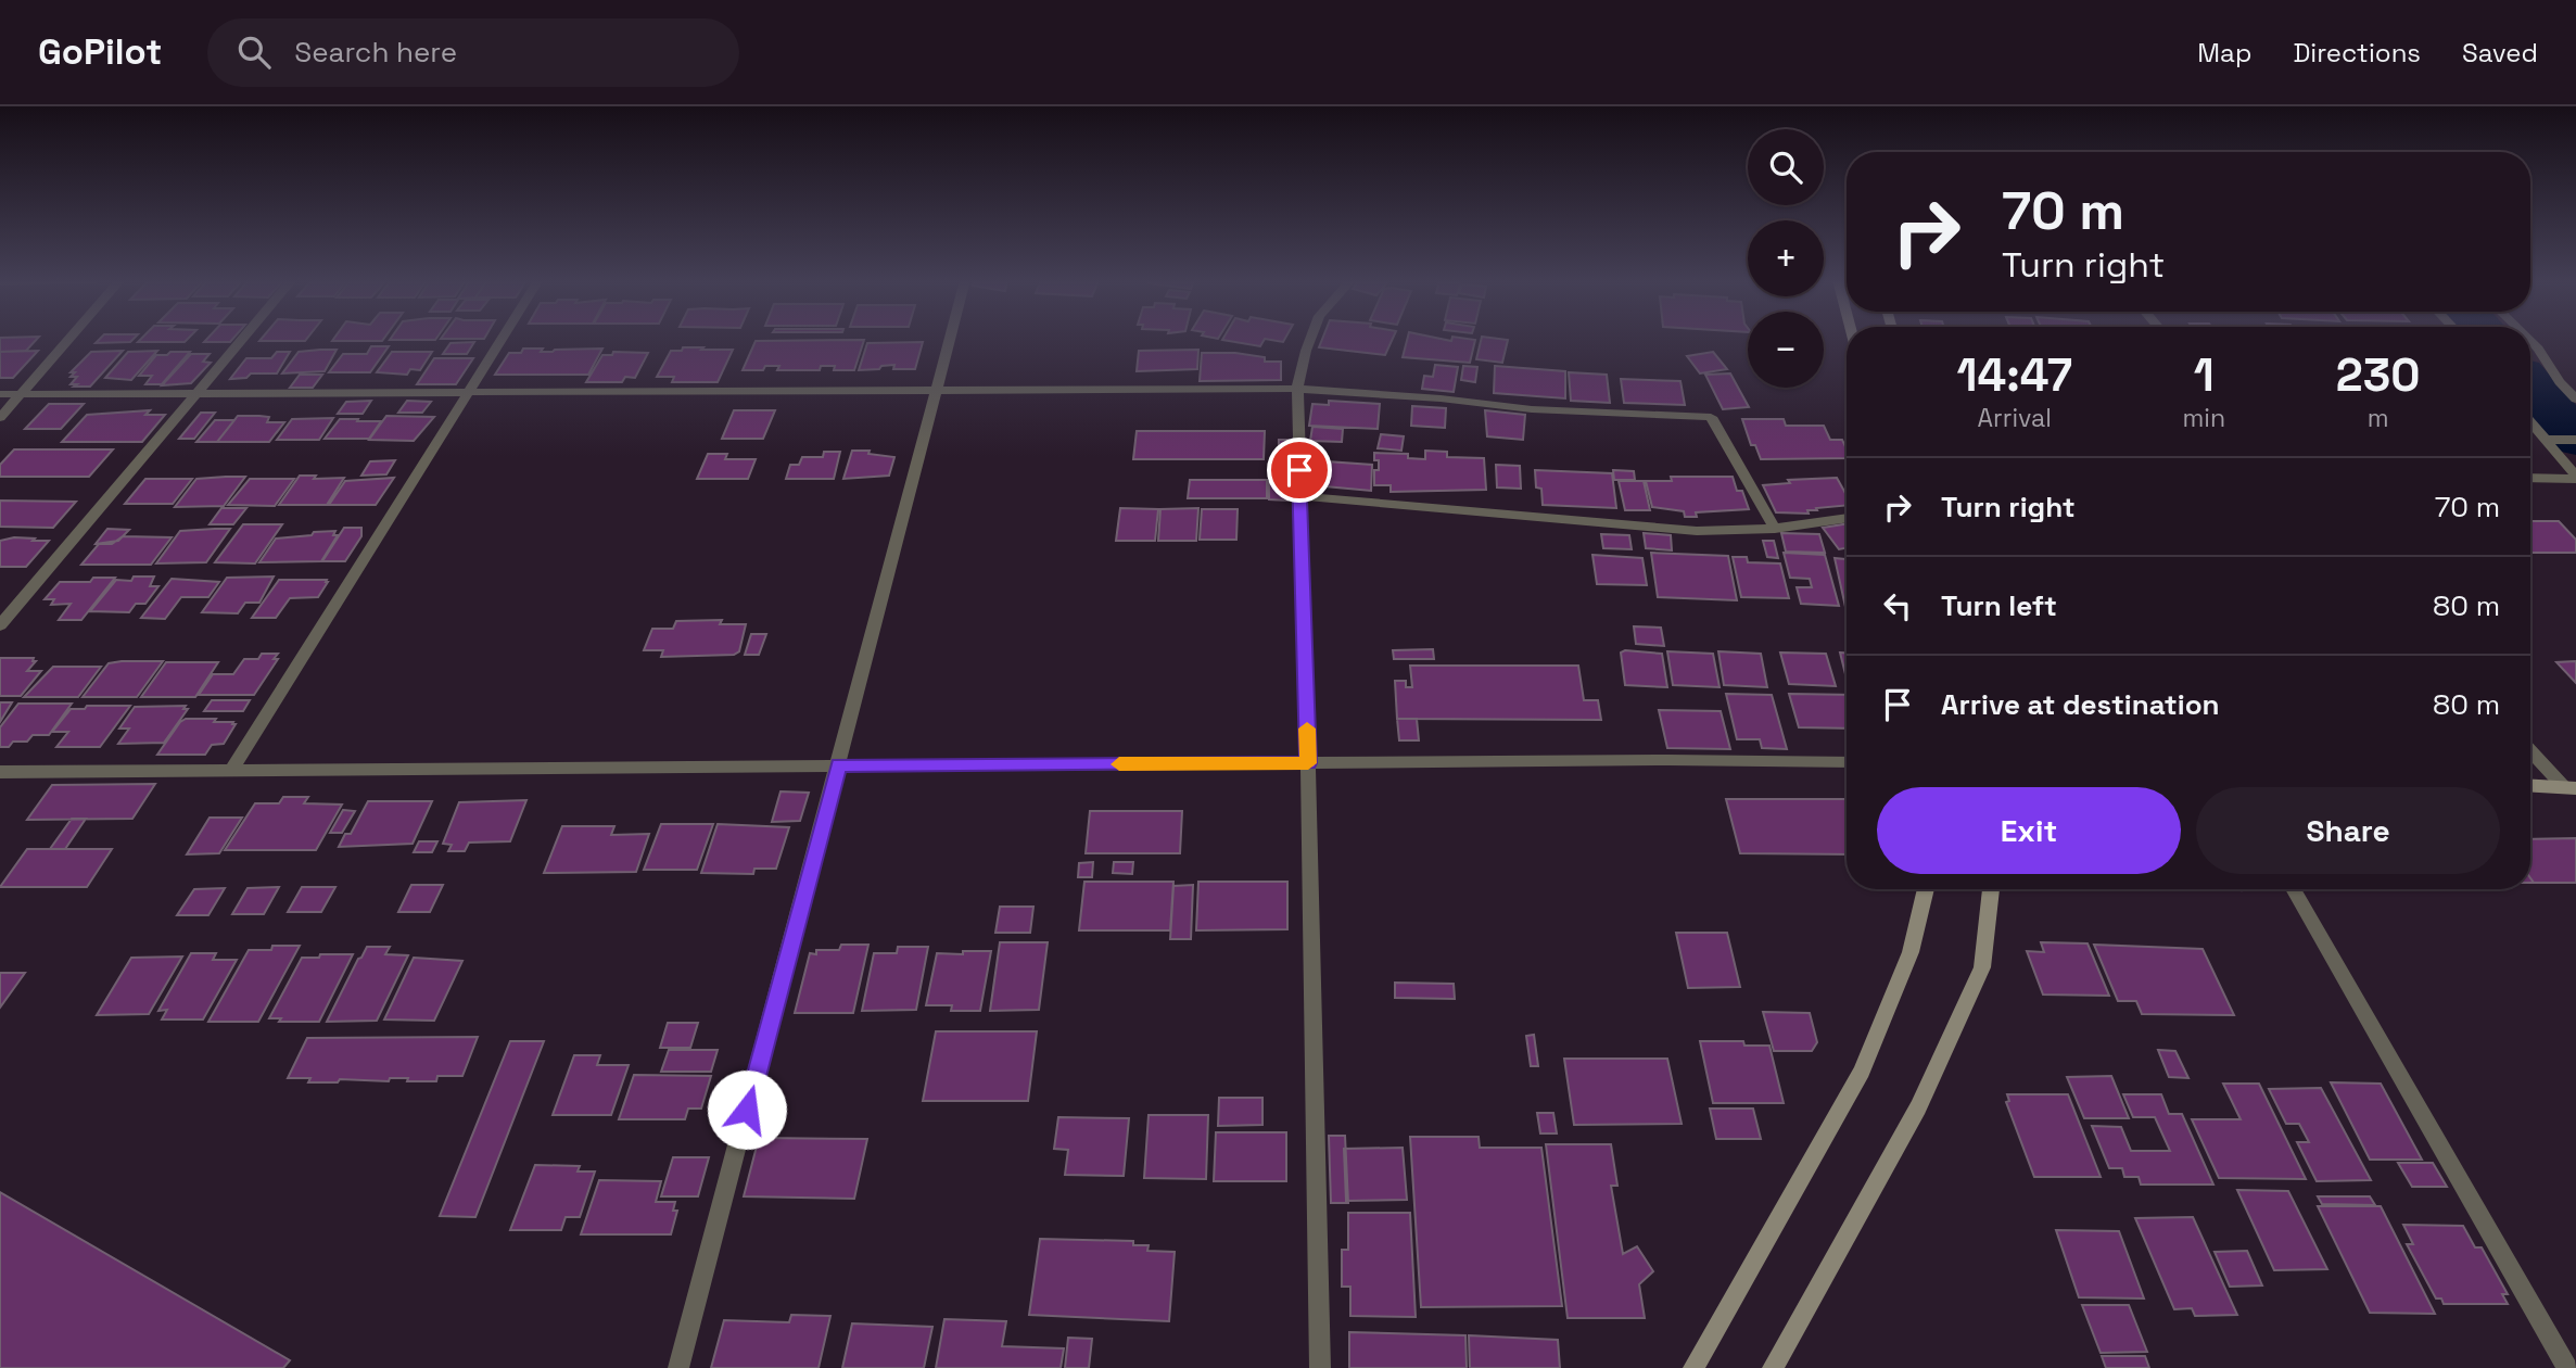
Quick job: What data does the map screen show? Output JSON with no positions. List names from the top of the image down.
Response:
{
  "page": {
    "header": "GoPilot",
    "search": "Search here",
    "nav": ["Map", "Directions", "Saved"],
    "map_buttons": ["+", "−"],
    "turn": ["70 m", "Turn right"],
    "eta": [
      "14:47",
      "Arrival",
      "1",
      "min",
      "230",
      "m"
    ],
    "list": [
      {
        "name": "Turn right",
        "value": "70 m"
      },
      {
        "name": "Turn left",
        "value": "80 m"
      },
      {
        "name": "Arrive at destination",
        "value": "80 m"
      }
    ],
    "buttons": ["Exit", "Share"]
  }
}
